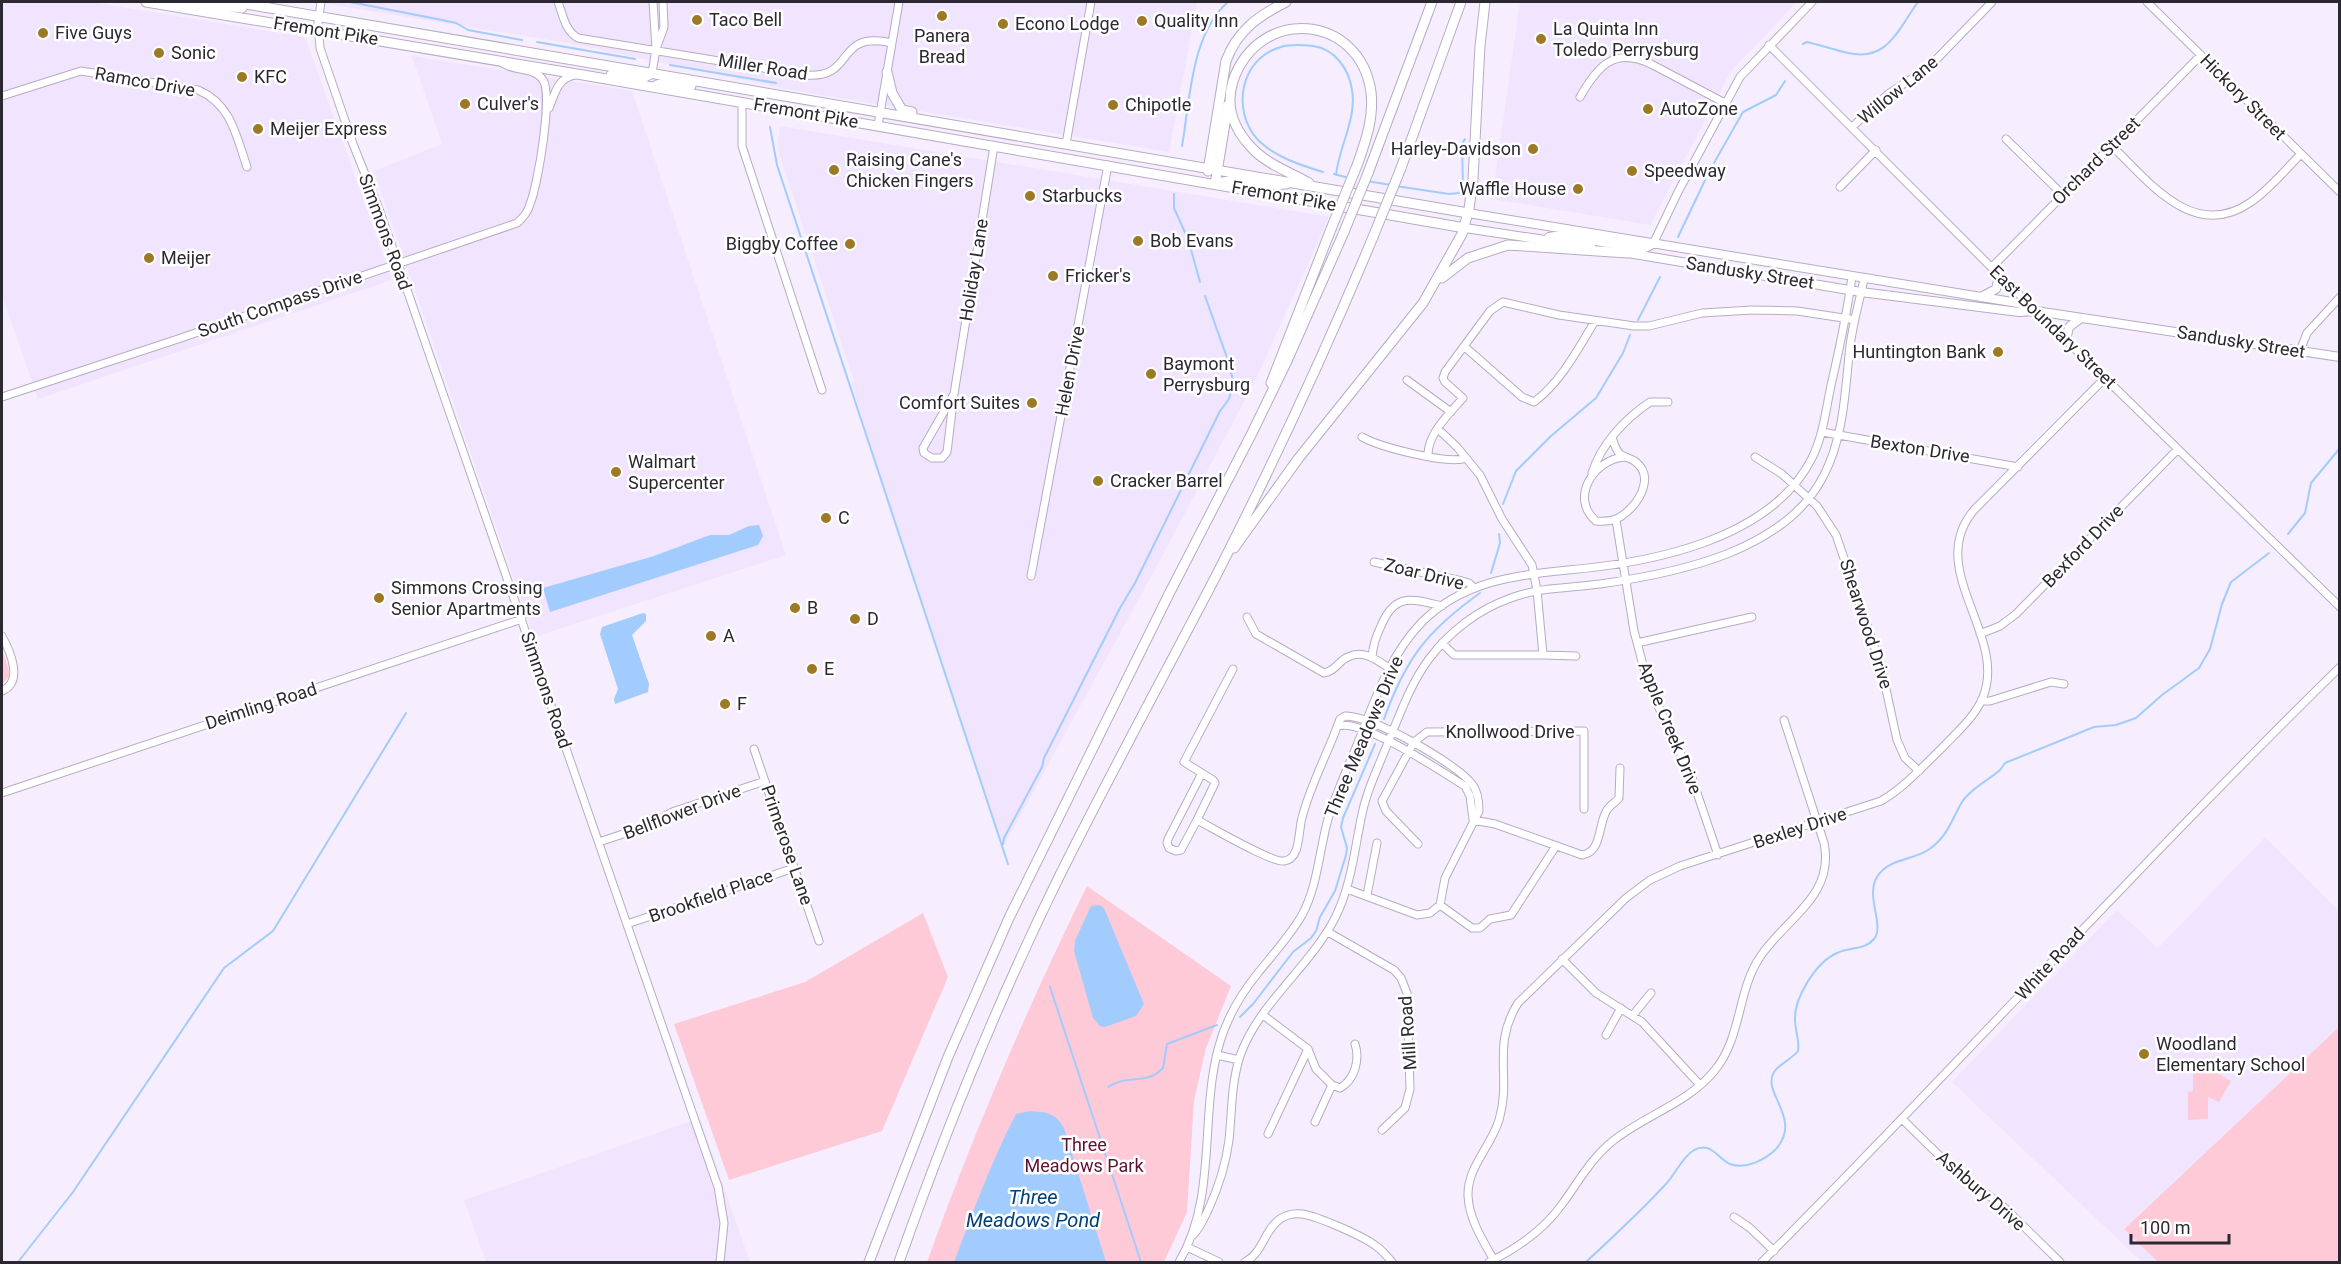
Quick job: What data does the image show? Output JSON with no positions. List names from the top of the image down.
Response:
{
  "streets": {
    "highway": ["Fremont Pike"],
    "main road": ["Sandusky Street"],
    "street": [
      "Miller Road",
      "Ramco Drive",
      "Willow Lane",
      "Hickory Street",
      "Orchard Street",
      "Simmons Road",
      "Holiday Lane",
      "South Compass Drive",
      "East Boundary Street",
      "Helen Drive",
      "Bexton Drive",
      "Bexford Drive",
      "Zoar Drive",
      "Shearwood Drive",
      "Deimling Road",
      "Apple Creek Drive",
      "Knollwood Drive",
      "Three Meadows Drive",
      "Bellflower Drive",
      "Bexley Drive",
      "Primerose Lane",
      "Brookfield Place",
      "White Road",
      "Mill Road",
      "Ashbury Drive"
    ]
  },
  "crossings": [
    ["Fremont Pike", "Simmons Road"],
    ["Fremont Pike", "Holiday Lane"],
    ["Fremont Pike", "Sandusky Street"],
    ["Fremont Pike", "South Compass Drive"],
    ["Fremont Pike", "Helen Drive"],
    ["Willow Lane", "East Boundary Street"],
    ["Hickory Street", "Orchard Street"],
    ["Orchard Street", "East Boundary Street"],
    ["Simmons Road", "South Compass Drive"],
    ["Simmons Road", "Deimling Road"],
    ["Simmons Road", "Bellflower Drive"],
    ["Simmons Road", "Brookfield Place"],
    ["Sandusky Street", "East Boundary Street"],
    ["Sandusky Street", "Three Meadows Drive"],
    ["East Boundary Street", "Bexford Drive"],
    ["East Boundary Street", "Bexley Drive"],
    ["Bexton Drive", "Three Meadows Drive"],
    ["Bexton Drive", "Bexley Drive"],
    ["Bexford Drive", "Bexley Drive"],
    ["Zoar Drive", "Three Meadows Drive"],
    ["Shearwood Drive", "Three Meadows Drive"],
    ["Shearwood Drive", "Bexley Drive"],
    ["Apple Creek Drive", "Three Meadows Drive"],
    ["Apple Creek Drive", "Bexley Drive"],
    ["Three Meadows Drive", "Mill Road"],
    ["Bellflower Drive", "Primerose Lane"],
    ["Primerose Lane", "Brookfield Place"],
    ["White Road", "Ashbury Drive"]
  ],
  "water": ["Three Meadows Pond"],
  "parks": ["Three Meadows Park"],
  "places": [
    "Panera Bread",
    "Taco Bell",
    "Quality Inn",
    "Econo Lodge",
    "Five Guys",
    "La Quinta Inn Toledo Perrysburg",
    "Sonic",
    "KFC",
    "Culver's",
    "Chipotle",
    "AutoZone",
    "Meijer Express",
    "Harley-Davidson",
    "Raising Cane's Chicken Fingers",
    "Speedway",
    "Waffle House",
    "Starbucks",
    "Bob Evans",
    "Biggby Coffee",
    "Meijer",
    "Fricker's",
    "Huntington Bank",
    "Baymont Perrysburg",
    "Comfort Suites",
    "Walmart Supercenter",
    "Cracker Barrel",
    "C",
    "Simmons Crossing Senior Apartments",
    "B",
    "D",
    "A",
    "E",
    "F",
    "Woodland Elementary School"
  ],
  "scale_bar": "100 m"
}
